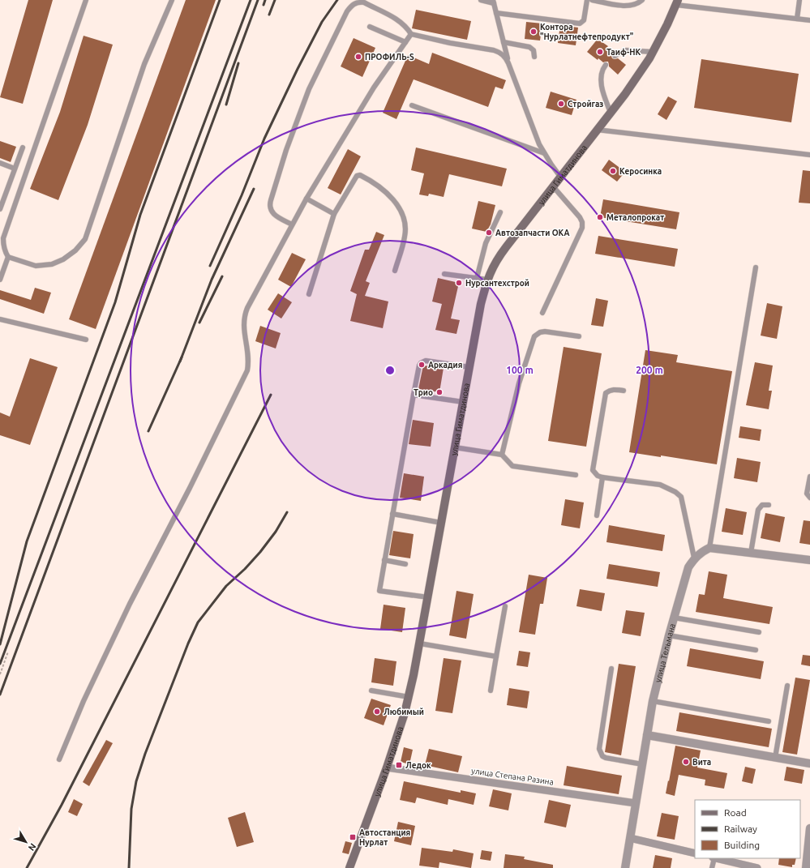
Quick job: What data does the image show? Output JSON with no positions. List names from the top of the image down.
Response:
{
  "streets": {
    "main road": ["улица Гиматдинова"],
    "street": ["улица Тельмана", "улица Степана Разина"]
  },
  "crossings": [
    ["улица Гиматдинова", "улица Степана Разина"],
    ["улица Тельмана", "улица Степана Разина"]
  ],
  "places": {
    "other": [
      "Контора \"Нурлатнефтепродукт\"",
      "Таиф-НК",
      "ПРОФИЛЬ-S",
      "Стройгаз",
      "Керосинка",
      "Металопрокат",
      "Автозапчасти ОКА",
      "Нурсантехстрой",
      "Аркадия",
      "Трио",
      "Любимый",
      "Вита"
    ],
    "transit": ["Ледок", "Автостанция Нурлат"]
  },
  "legend": ["Road", "Railway", "Building"],
  "north": "bottom right",
  "rings": ["100 m", "200 m"]
}
